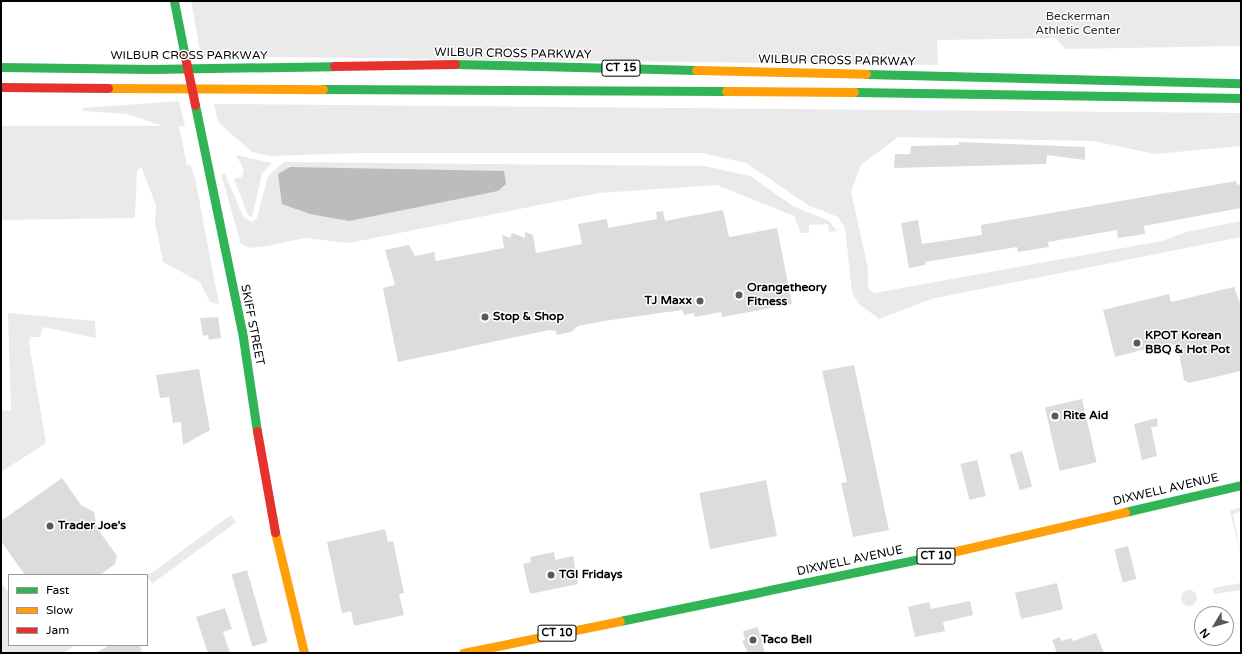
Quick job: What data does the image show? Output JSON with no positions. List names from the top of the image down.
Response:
{
  "streets": {
    "main road": [
      "WILBUR CROSS PARKWAY",
      "CT 15",
      "SKIFF STREET",
      "DIXWELL AVENUE",
      "CT 10"
    ]
  },
  "parks": ["Beckerman Athletic Center"],
  "places": [
    "Orangetheory Fitness",
    "TJ Maxx",
    "Stop & Shop",
    "KPOT Korean BBQ & Hot Pot",
    "Rite Aid",
    "Trader Joe's",
    "TGI Fridays",
    "Taco Bell"
  ],
  "legend": ["Fast", "Slow", "Jam"],
  "north": "bottom left"
}
